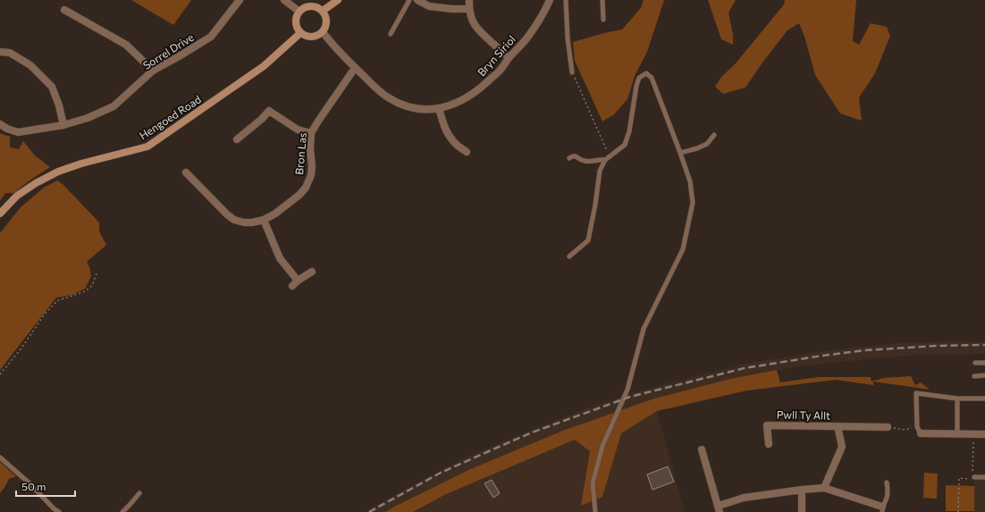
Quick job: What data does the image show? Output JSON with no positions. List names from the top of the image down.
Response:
{
  "streets": {
    "street": [
      "Sorrel Drive",
      "Bryn Siriol",
      "Hengoed Road",
      "Bron Las",
      "Pwll Ty Allt"
    ]
  },
  "crossings": [
    ["Bryn Siriol", "Hengoed Road"],
    ["Bryn Siriol", "Bron Las"]
  ],
  "scale_bar": "50 m"
}
